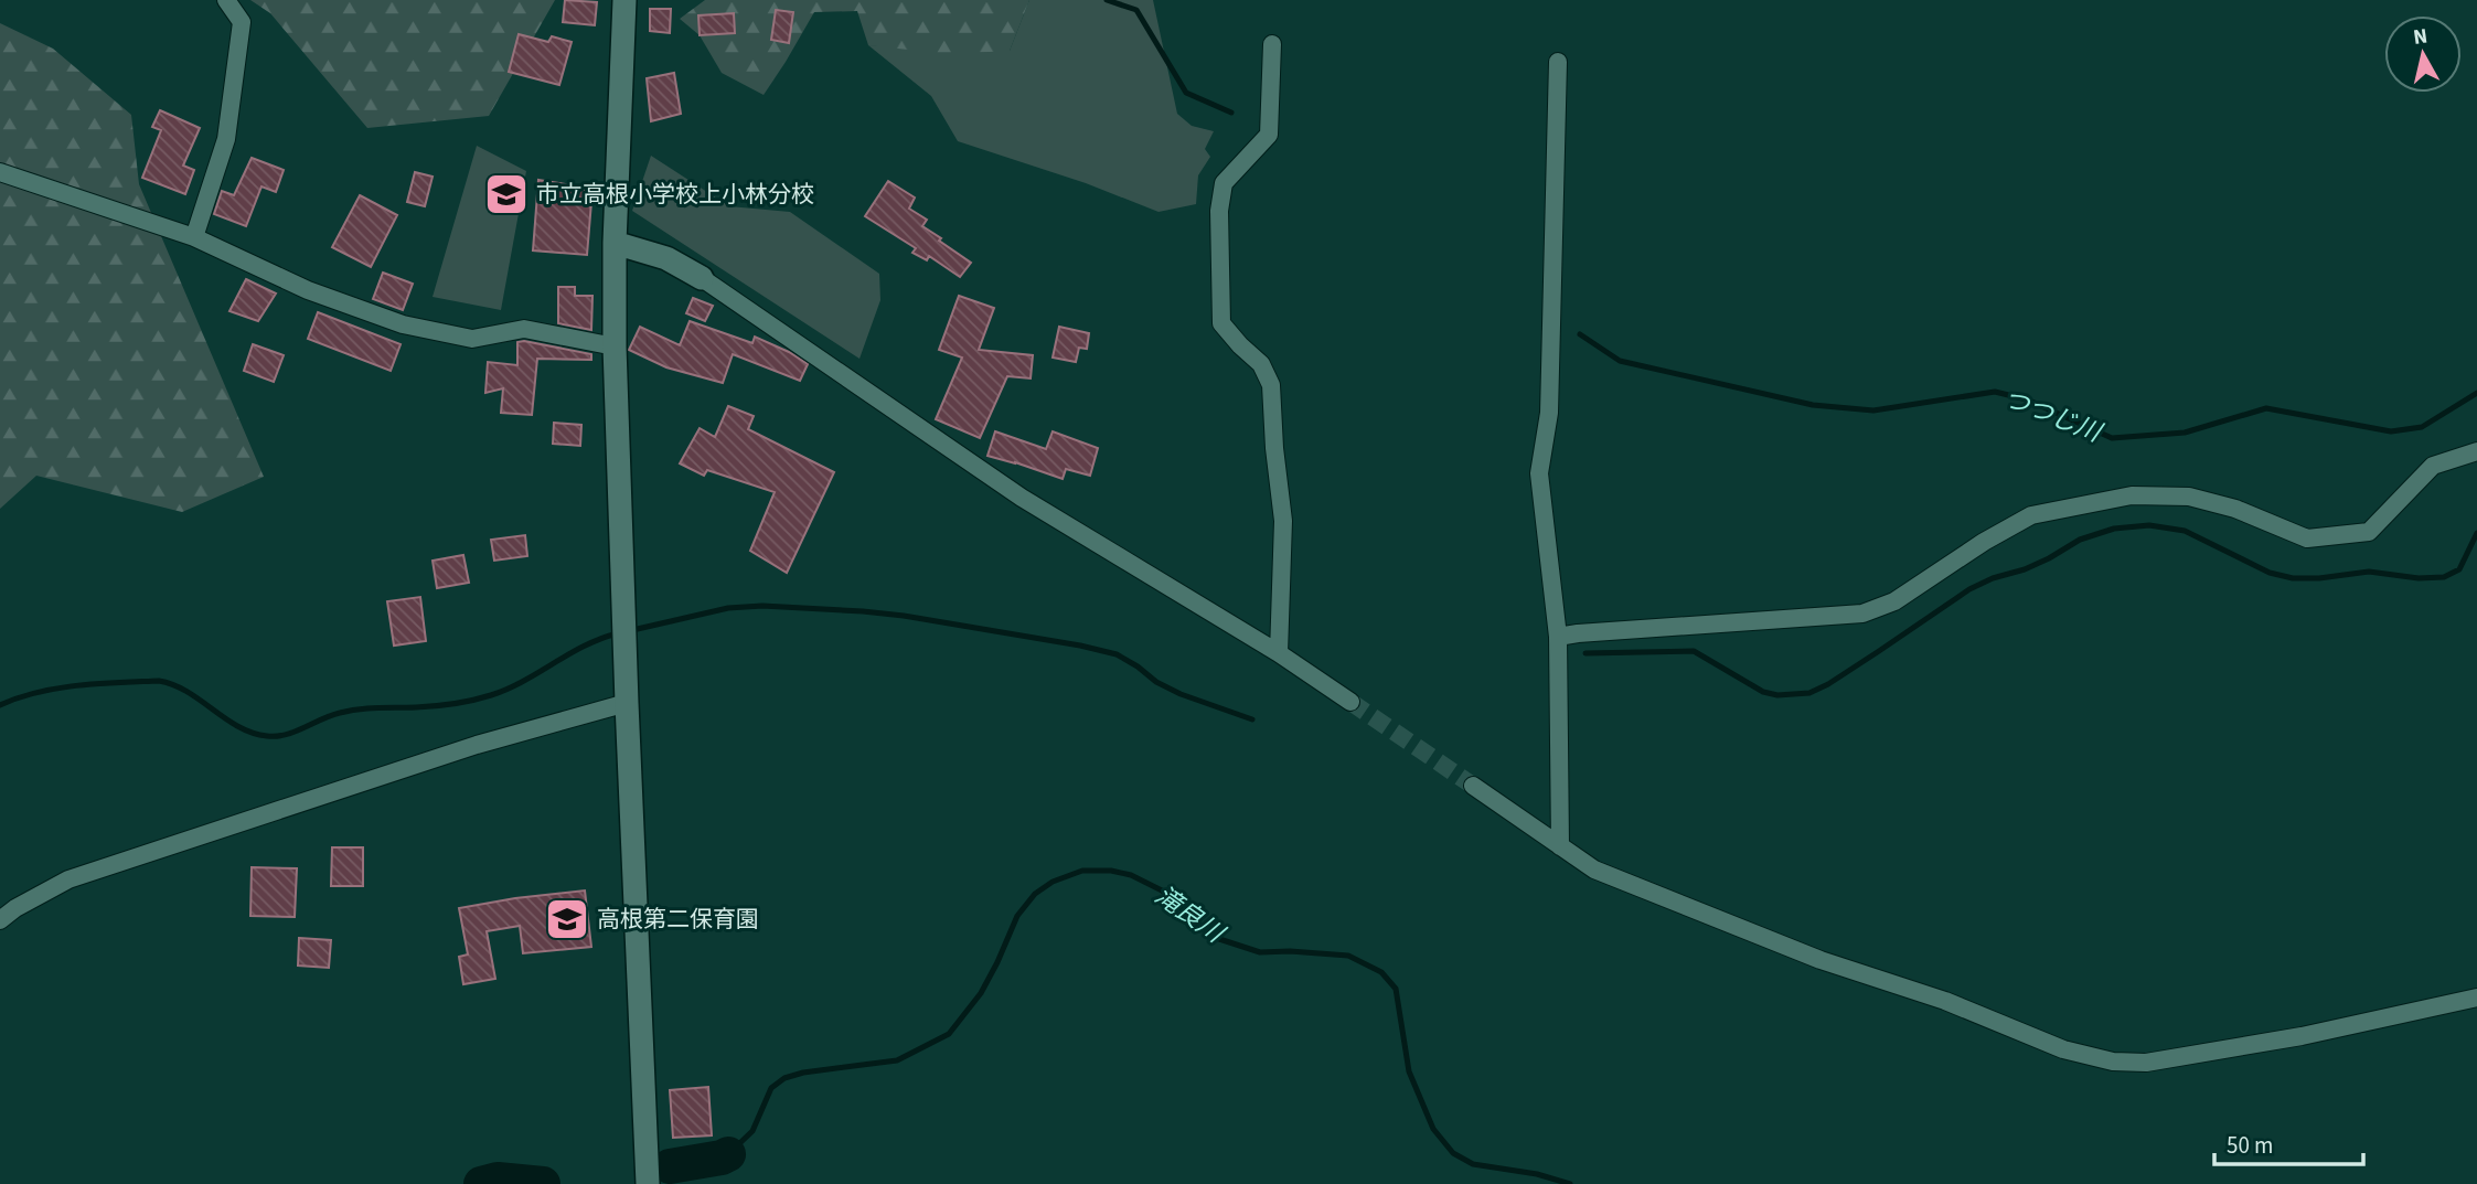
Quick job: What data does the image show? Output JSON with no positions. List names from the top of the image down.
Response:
{
  "water": ["つつじ川", "滝良川"],
  "places": {
    "school or university": ["市立高根小学校上小林分校", "高根第二保育園"]
  },
  "scale_bar": "50 m",
  "north": "top"
}
